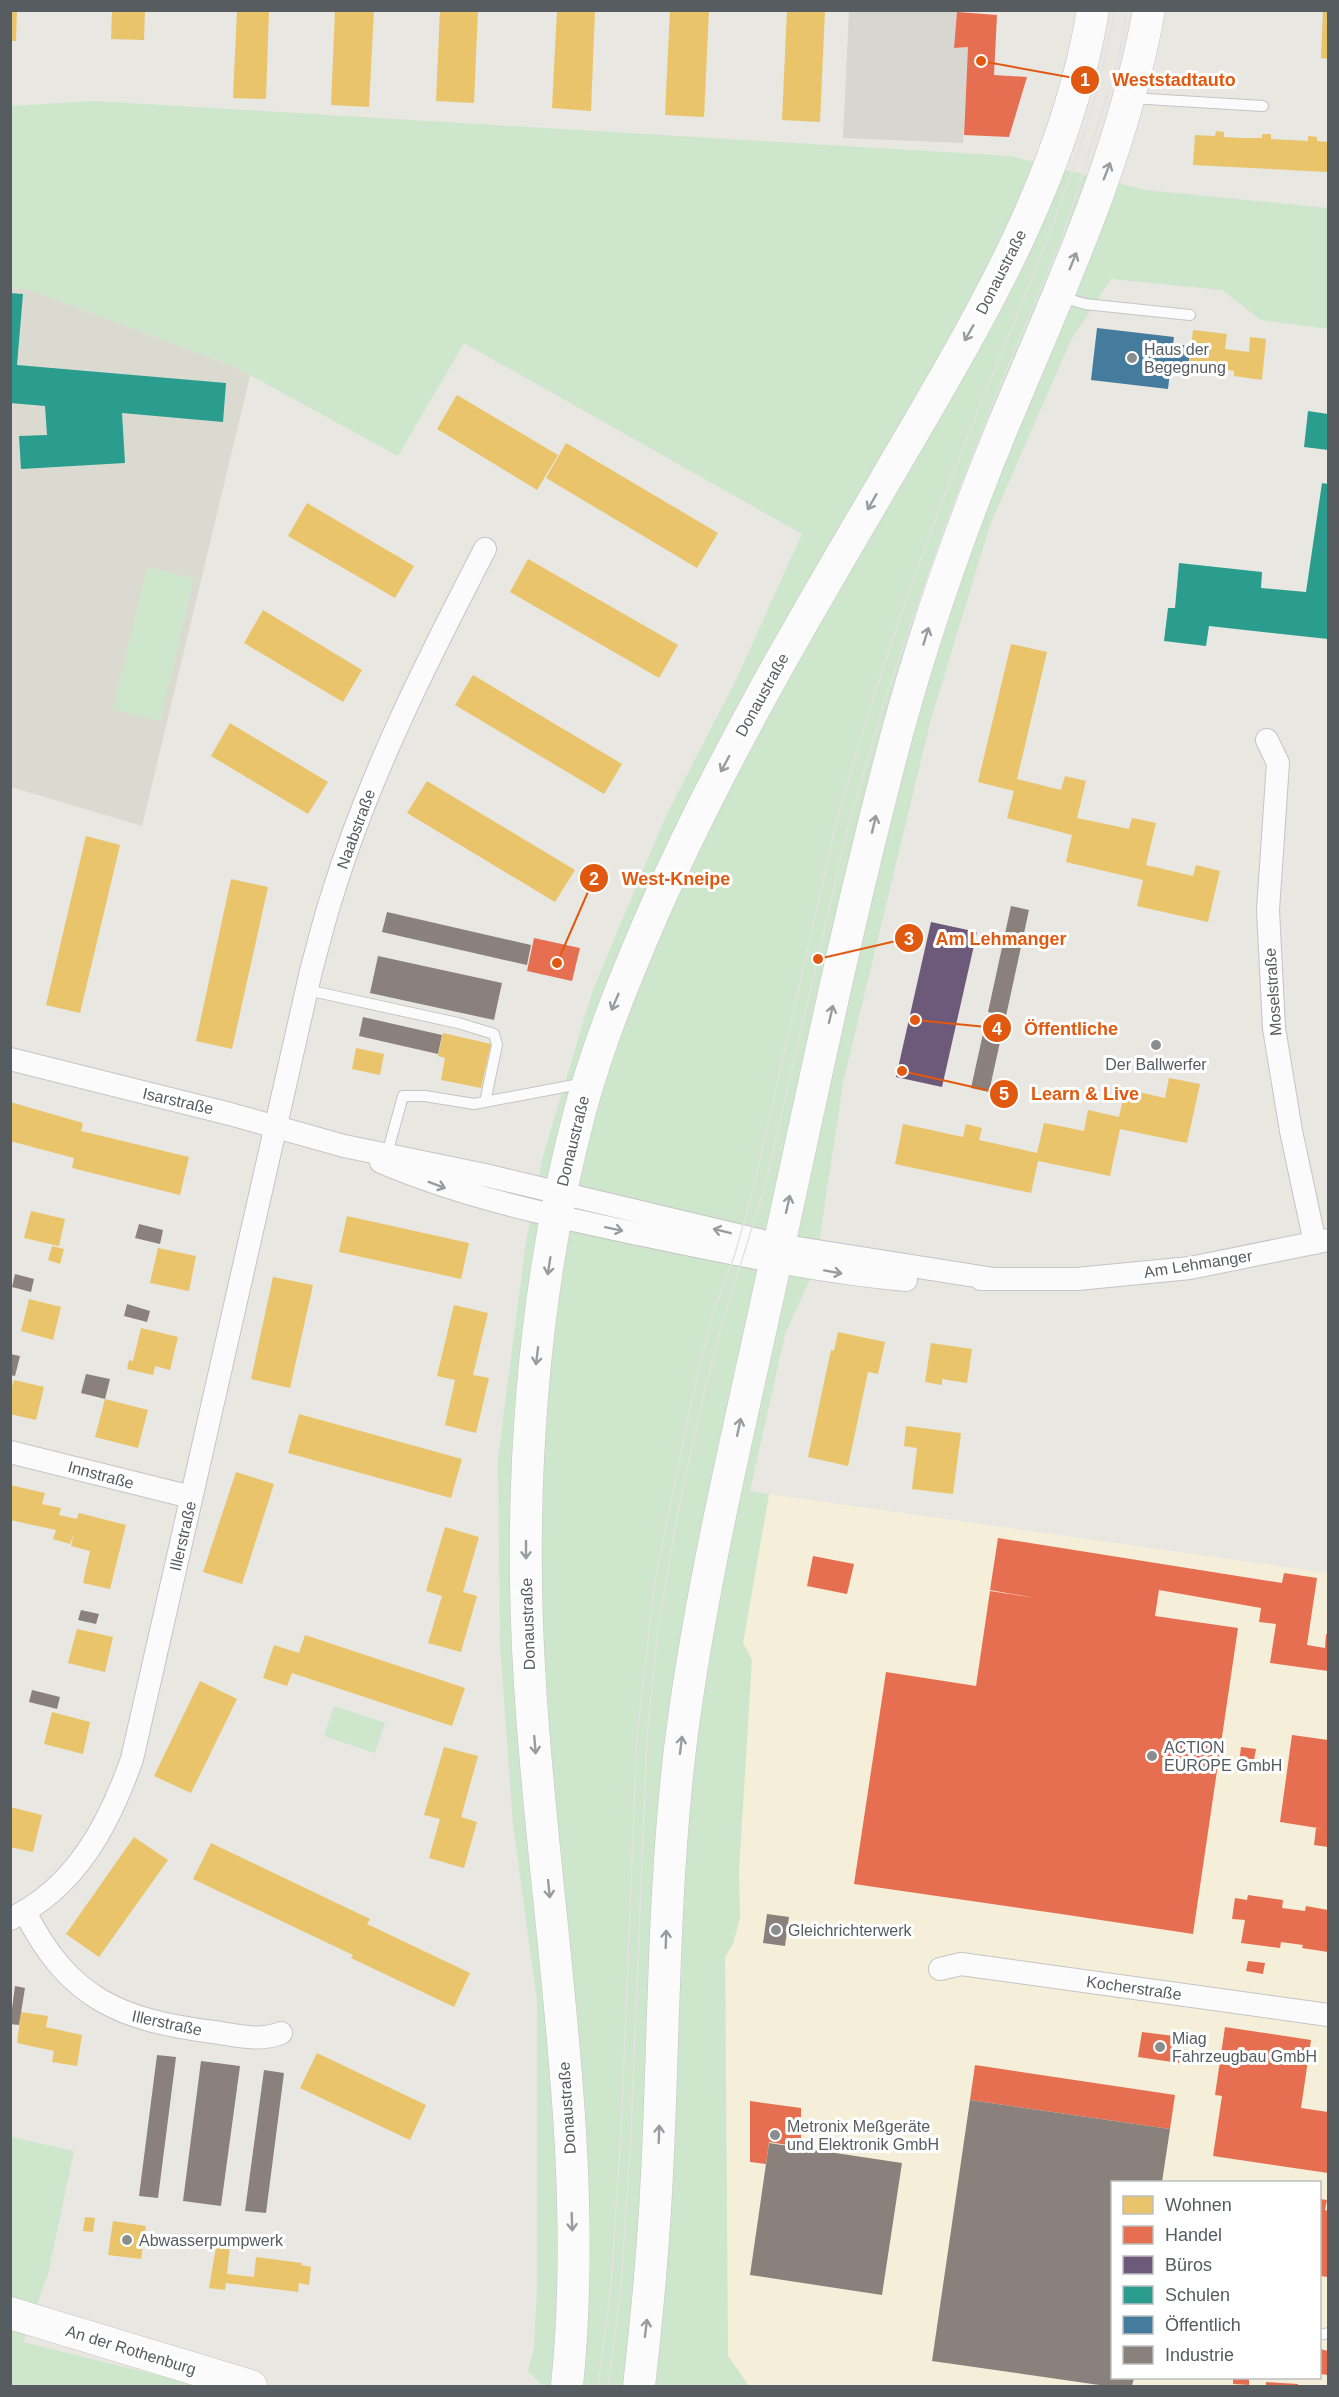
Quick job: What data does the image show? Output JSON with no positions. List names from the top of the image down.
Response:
{
  "streets": {
    "main road": ["Donaustraße", "An der Rothenburg"],
    "street": [
      "Naabstraße",
      "Moselstraße",
      "Isarstraße",
      "Am Lehmanger",
      "Innstraße",
      "Illerstraße",
      "Kocherstraße"
    ]
  },
  "crossings": [
    ["Donaustraße", "Isarstraße"],
    ["Donaustraße", "Am Lehmanger"],
    ["Naabstraße", "Isarstraße"],
    ["Naabstraße", "Illerstraße"],
    ["Moselstraße", "Am Lehmanger"],
    ["Isarstraße", "Am Lehmanger"],
    ["Isarstraße", "Illerstraße"],
    ["Innstraße", "Illerstraße"]
  ],
  "places": [
    "Weststadtauto",
    "Haus der Begegnung",
    "Am Lehmanger",
    "West-Kneipe",
    "Öffentliche",
    "Der Ballwerfer",
    "Learn & Live",
    "ACTION EUROPE GmbH",
    "Gleichrichterwerk",
    "Miag Fahrzeugbau GmbH",
    "Metronix Meßgeräte und Elektronik GmbH",
    "Abwasserpumpwerk"
  ],
  "legend": [
    "Wohnen",
    "Handel",
    "Büros",
    "Schulen",
    "Öffentlich",
    "Industrie"
  ]
}
